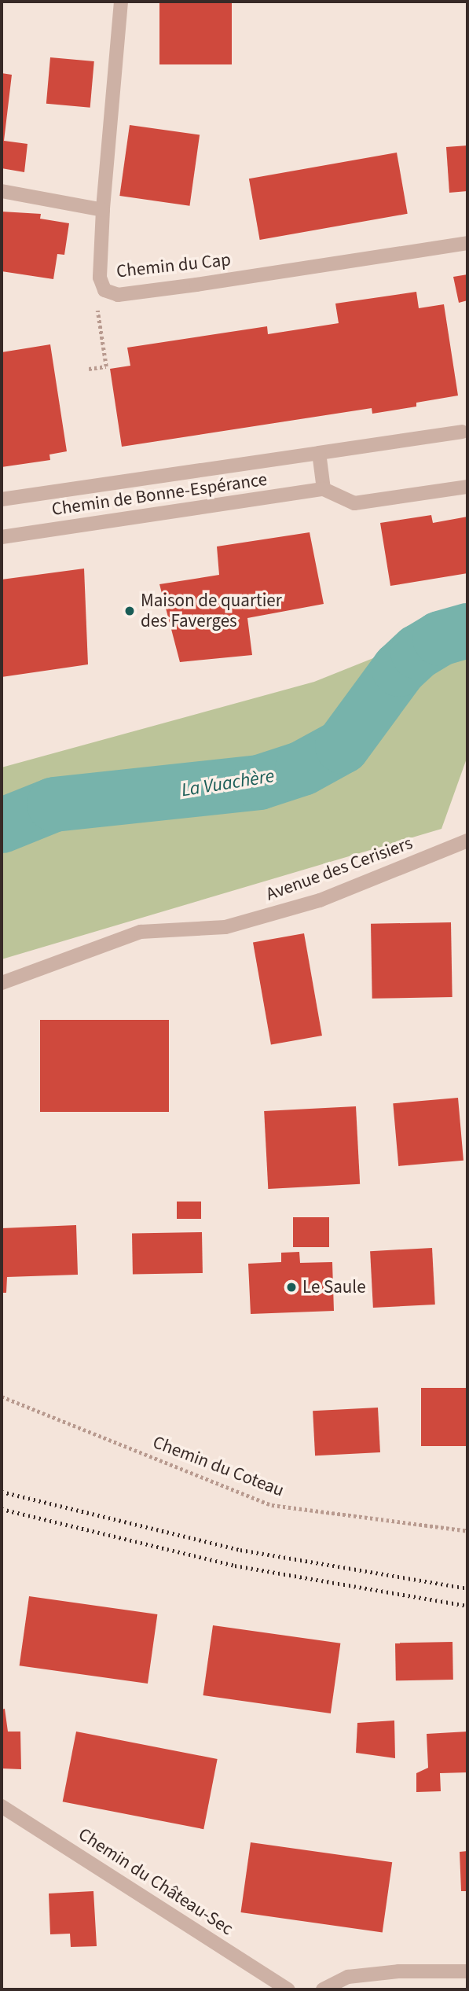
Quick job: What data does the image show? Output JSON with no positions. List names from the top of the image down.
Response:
{
  "streets": {
    "street": [
      "Chemin du Cap",
      "Chemin de Bonne-Espérance",
      "Avenue des Cerisiers",
      "Chemin du Château-Sec"
    ],
    "path": ["Chemin du Coteau"]
  },
  "water": ["La Vuachère"],
  "places": ["Maison de quartier des Faverges", "Le Saule"]
}
